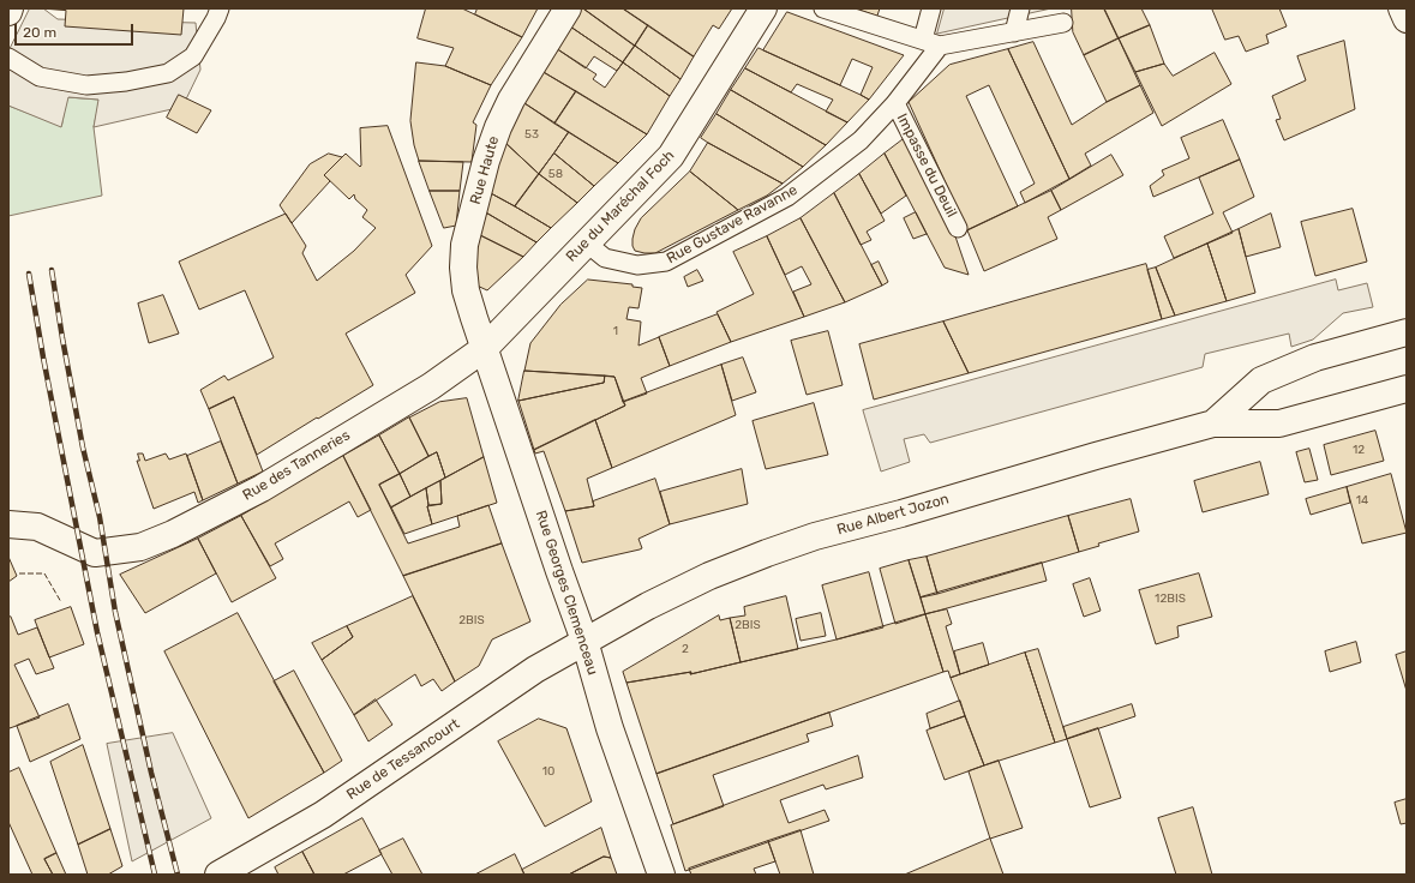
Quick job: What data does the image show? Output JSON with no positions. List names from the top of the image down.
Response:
{
  "streets": {
    "main road": [
      "Rue Haute",
      "Rue du Maréchal Foch",
      "Rue des Tanneries",
      "Rue Albert Jozon",
      "Rue Georges Clemenceau",
      "Rue de Tessancourt"
    ],
    "lane": ["Impasse du Deuil", "Rue Gustave Ravanne"]
  },
  "crossings": [
    ["Impasse du Deuil", "Rue Gustave Ravanne"],
    ["Rue Haute", "Rue du Maréchal Foch"],
    ["Rue Haute", "Rue des Tanneries"],
    ["Rue Haute", "Rue Georges Clemenceau"],
    ["Rue du Maréchal Foch", "Rue Gustave Ravanne"],
    ["Rue du Maréchal Foch", "Rue des Tanneries"],
    ["Rue du Maréchal Foch", "Rue Georges Clemenceau"],
    ["Rue des Tanneries", "Rue Georges Clemenceau"],
    ["Rue Albert Jozon", "Rue Georges Clemenceau"],
    ["Rue Albert Jozon", "Rue de Tessancourt"],
    ["Rue Georges Clemenceau", "Rue de Tessancourt"]
  ],
  "house_numbers": [
    "53",
    "58",
    "1",
    "12",
    "14",
    "12BIS",
    "2BIS",
    "2BIS",
    "2",
    "10"
  ],
  "scale_bar": "20 m"
}
